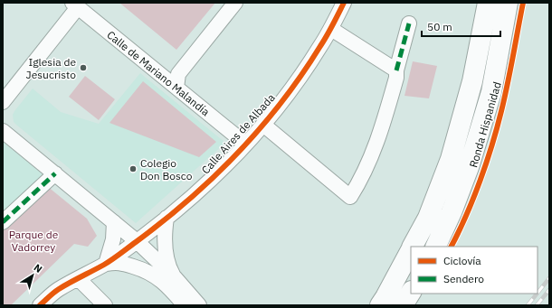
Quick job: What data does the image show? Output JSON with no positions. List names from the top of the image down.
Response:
{
  "streets": {
    "highway": ["Ronda Hispanidad"],
    "street": ["Calle de Mariano Malandía", "Calle Aires de Albada"]
  },
  "crossings": [
    ["Calle de Mariano Malandía", "Calle Aires de Albada"]
  ],
  "parks": ["Parque de Vadorrey"],
  "places": ["Iglesia de Jesucristo", "Colegio Don Bosco"],
  "legend": ["Ciclovía", "Sendero"],
  "scale_bar": "50 m",
  "north": "top right"
}
